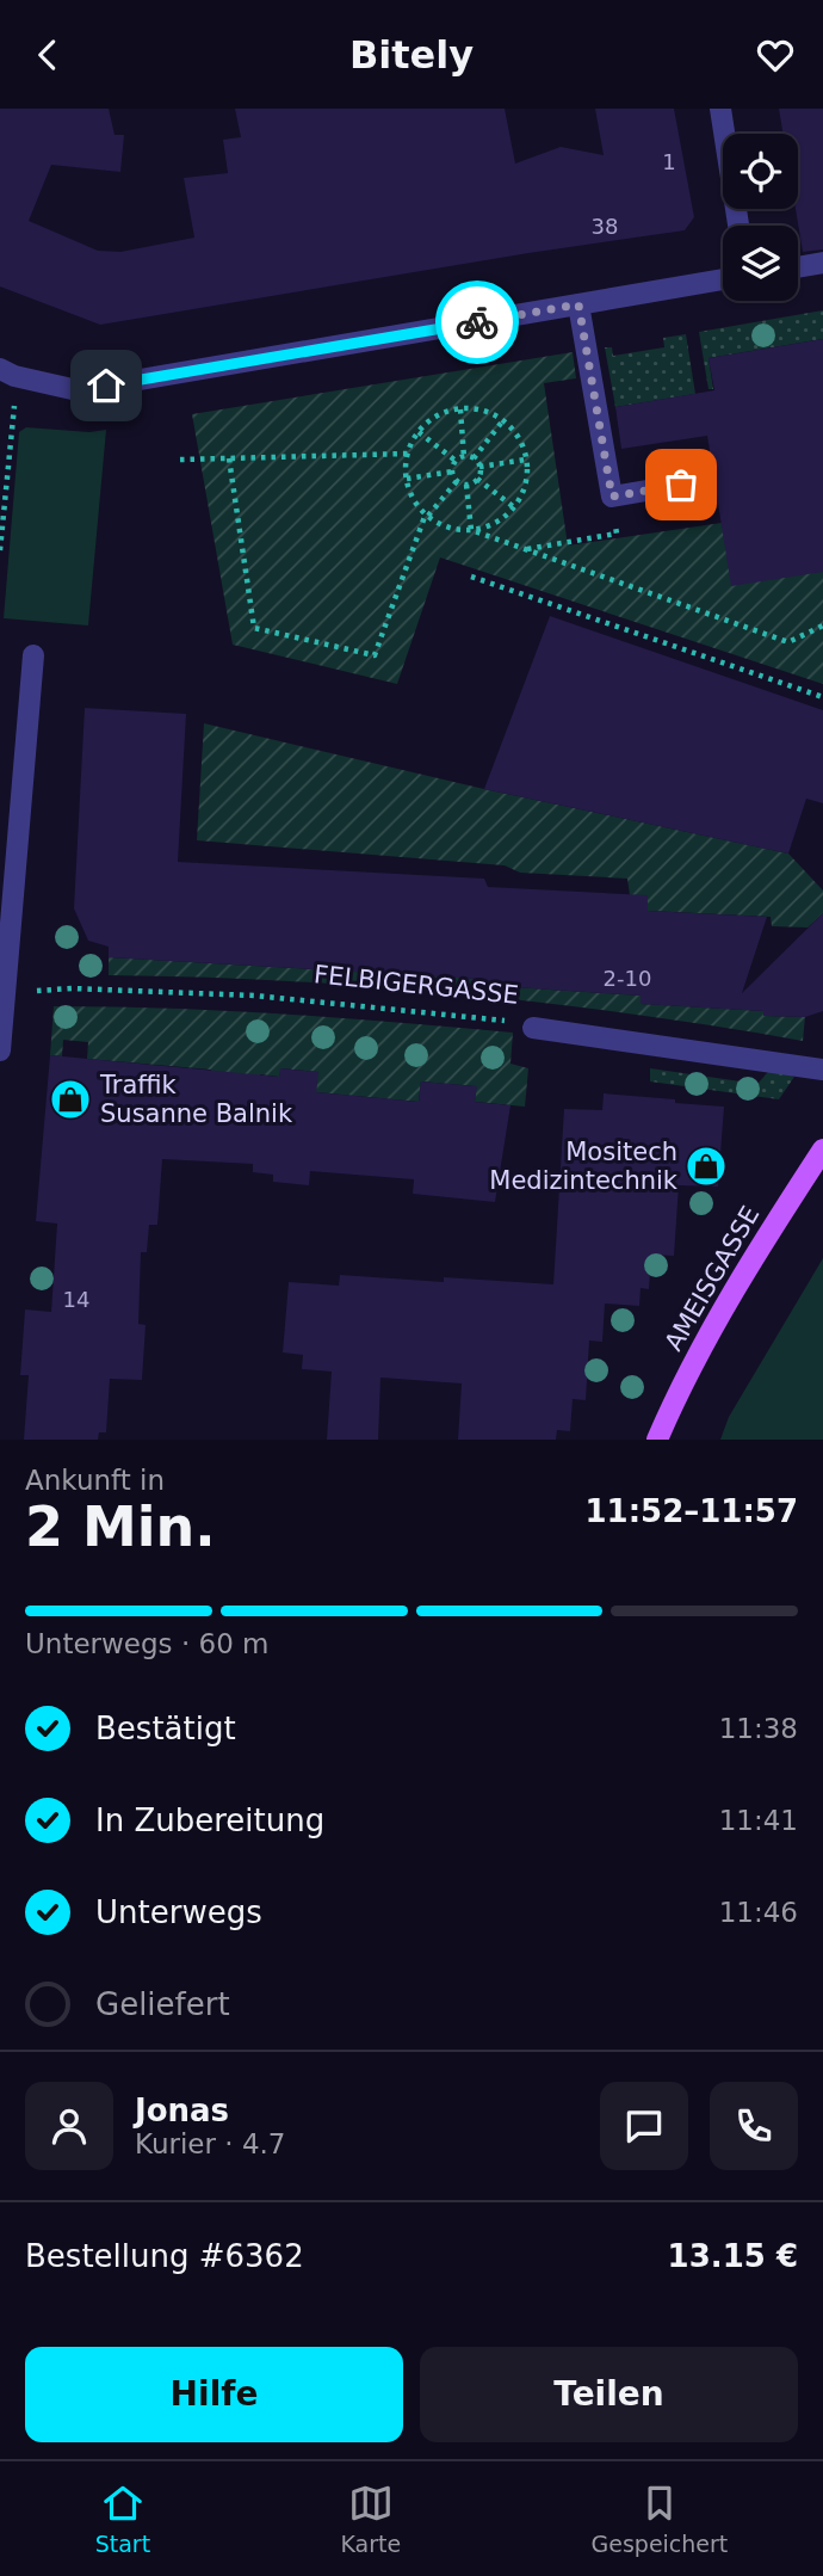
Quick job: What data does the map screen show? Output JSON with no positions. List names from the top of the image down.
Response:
{
  "streets": {
    "main road": ["AMEISGASSE"],
    "street": ["FELBIGERGASSE"]
  },
  "places": {
    "shop": ["Traffik Susanne Balnik", "Mositech Medizintechnik"]
  },
  "house_numbers": [
    "1",
    "38",
    "2-10",
    "14"
  ],
  "page": {
    "header": "Bitely",
    "heading": ["2 Min.", "Ankunft in", "11:52–11:57"],
    "panel": [
      "Jonas",
      "Kurier · 4.7",
      "Bestellung #6362",
      "13.15 €"
    ],
    "bar": "Unterwegs · 60 m",
    "list": [
      ["Bestätigt", "11:38"],
      ["In Zubereitung", "11:41"],
      ["Unterwegs", "11:46"],
      "Geliefert"
    ],
    "buttons": ["Hilfe", "Teilen"],
    "tabs": ["Start", "Karte", "Gespeichert"]
  }
}
